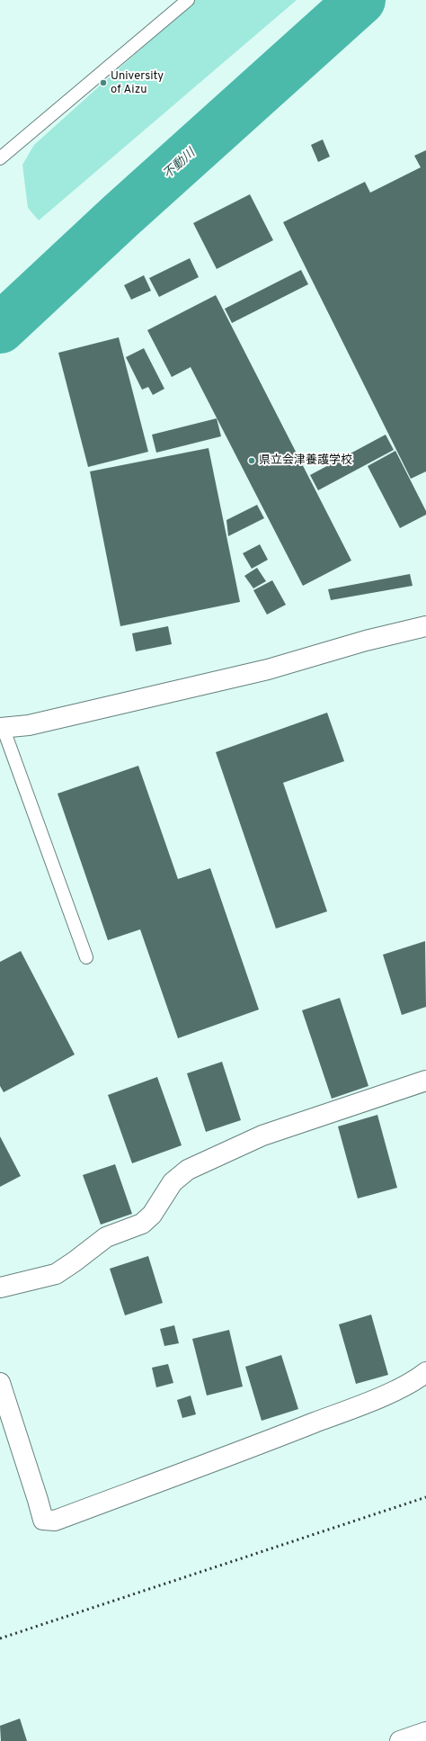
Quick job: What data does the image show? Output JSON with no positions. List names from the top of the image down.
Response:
{
  "water": ["不動川"],
  "places": ["University of Aizu", "県立会津養護学校"]
}
